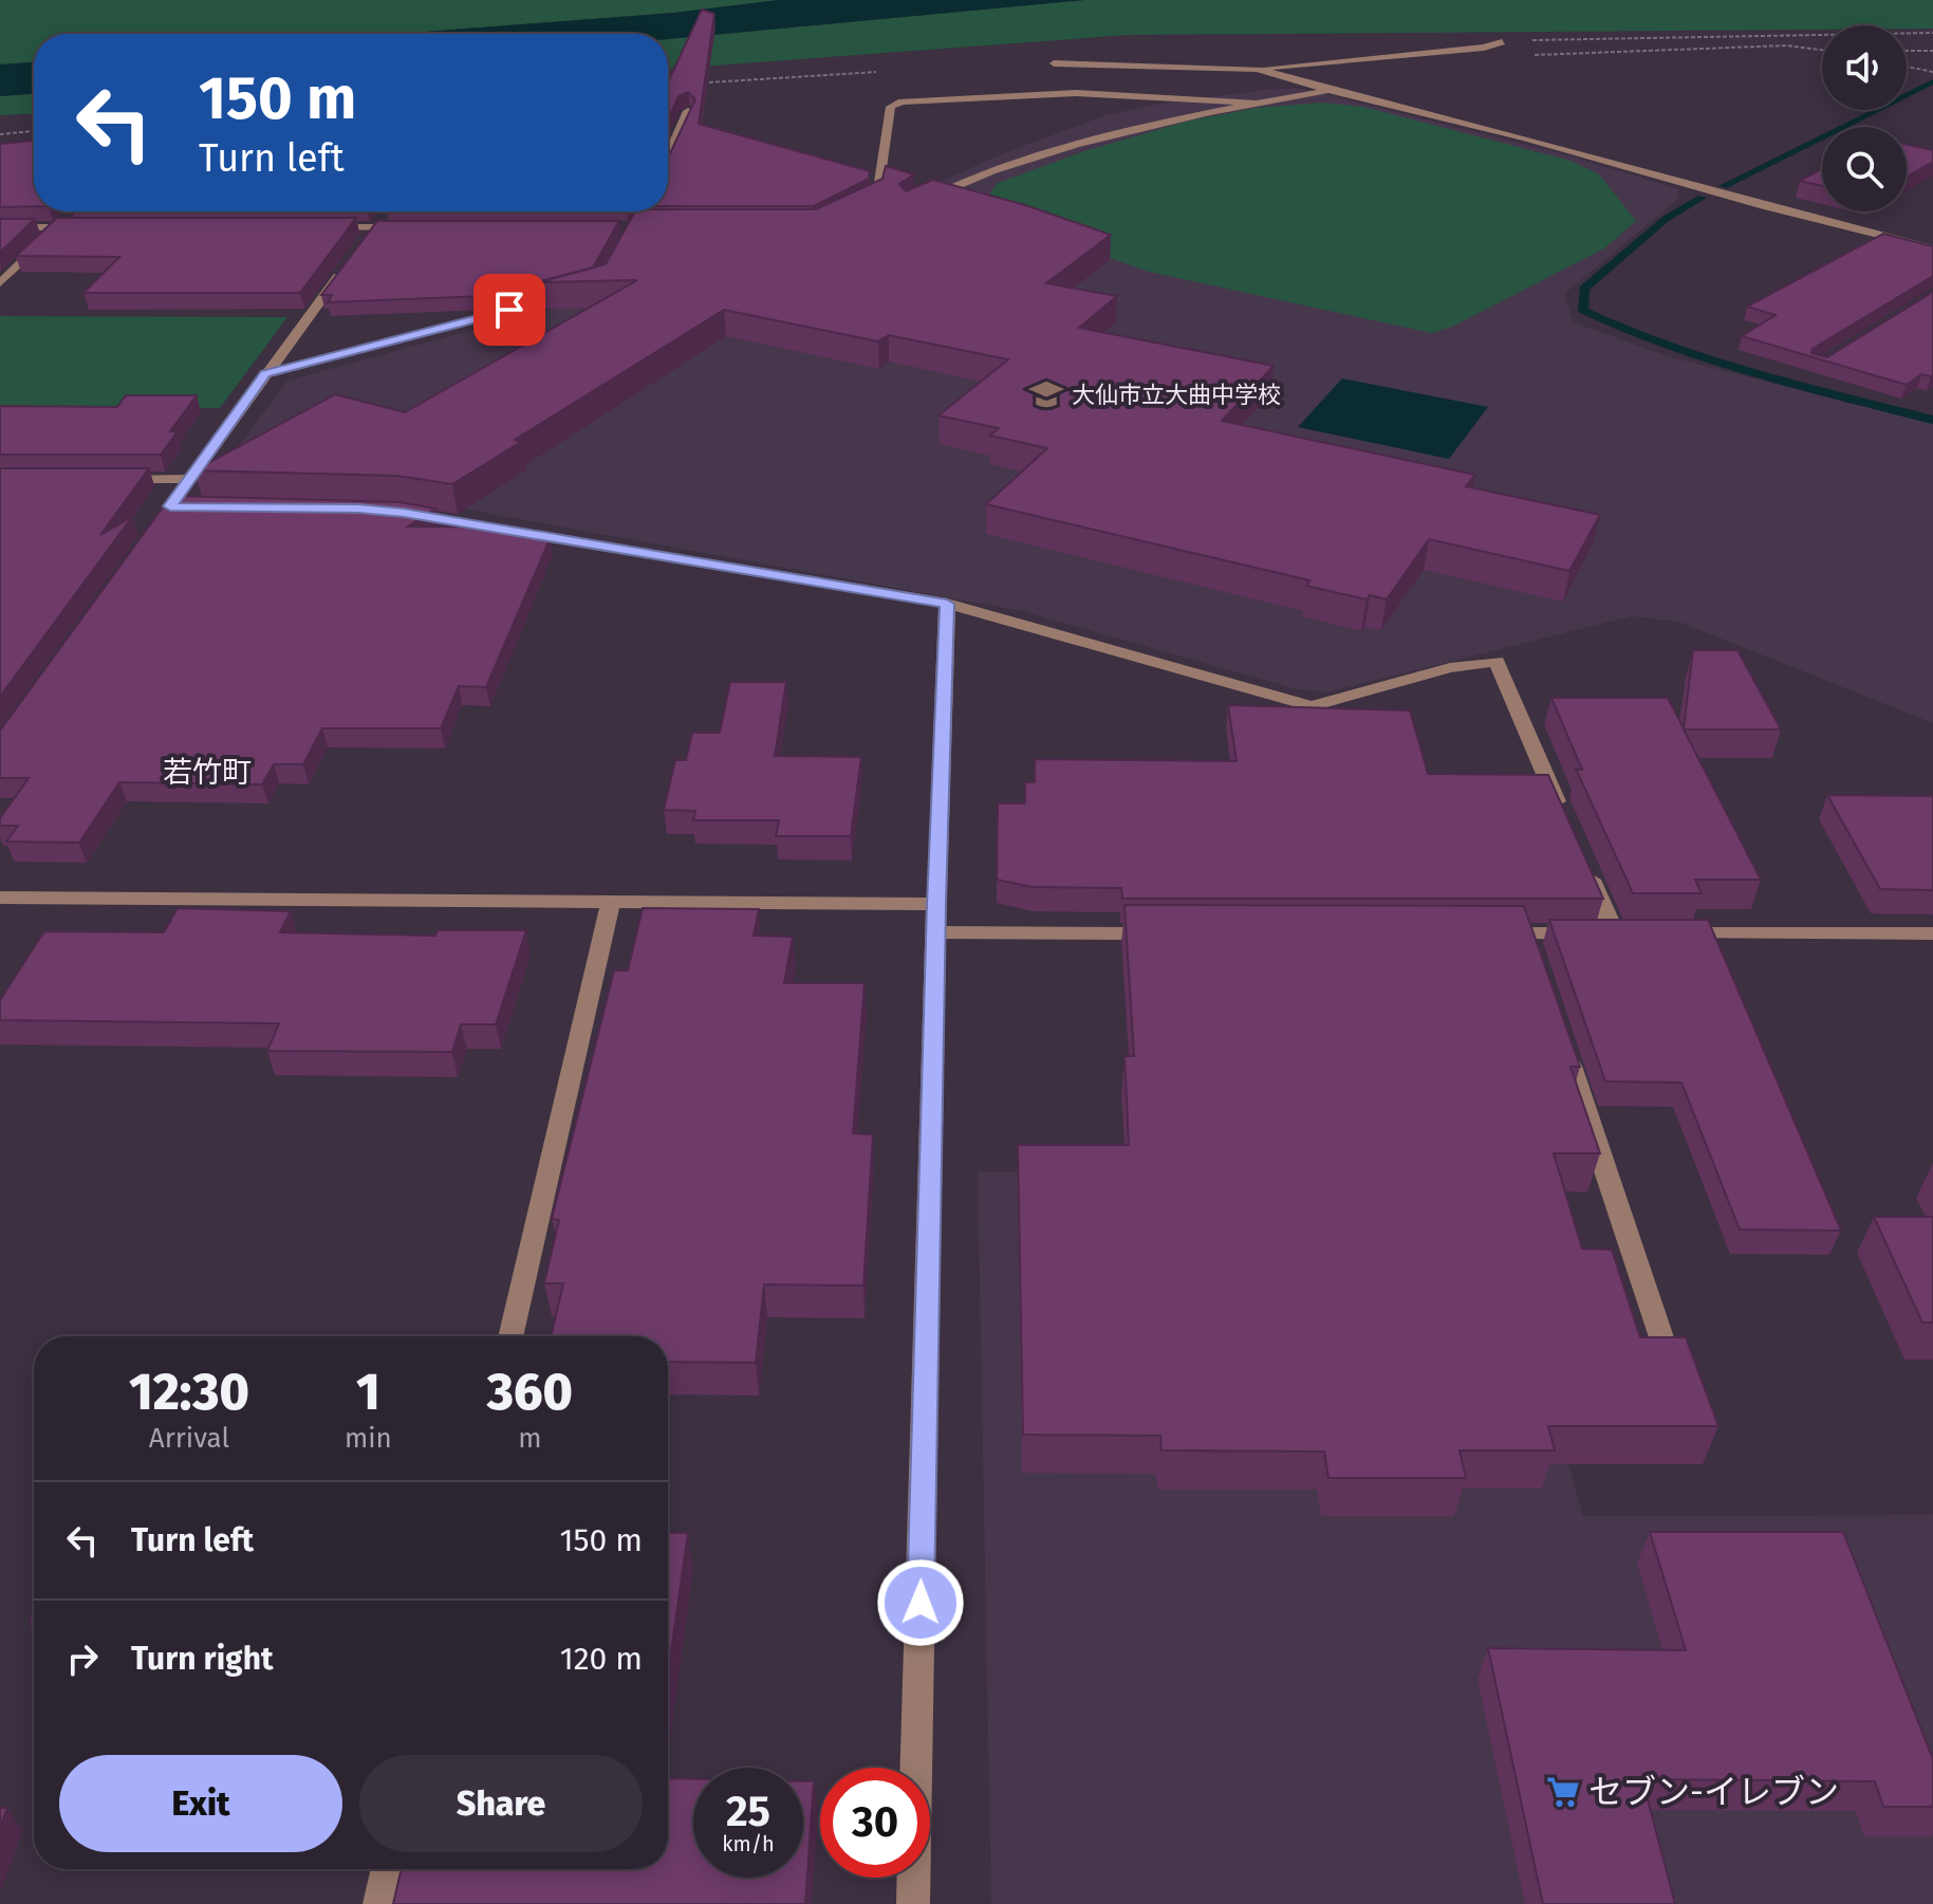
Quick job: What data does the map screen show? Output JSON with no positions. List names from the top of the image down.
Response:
{
  "districts": ["若竹町"],
  "places": {
    "school or university": ["大仙市立大曲中学校"],
    "supermarket": ["セブン-イレブン"]
  },
  "page": {
    "turn": ["150 m", "Turn left"],
    "eta": [
      "12:30",
      "Arrival",
      "1",
      "min",
      "360",
      "m"
    ],
    "list": [
      {
        "name": "Turn left",
        "value": "150 m"
      },
      {
        "name": "Turn right",
        "value": "120 m"
      }
    ],
    "buttons": ["Exit", "Share"],
    "speed": "25 km/h",
    "limit": "30"
  }
}
